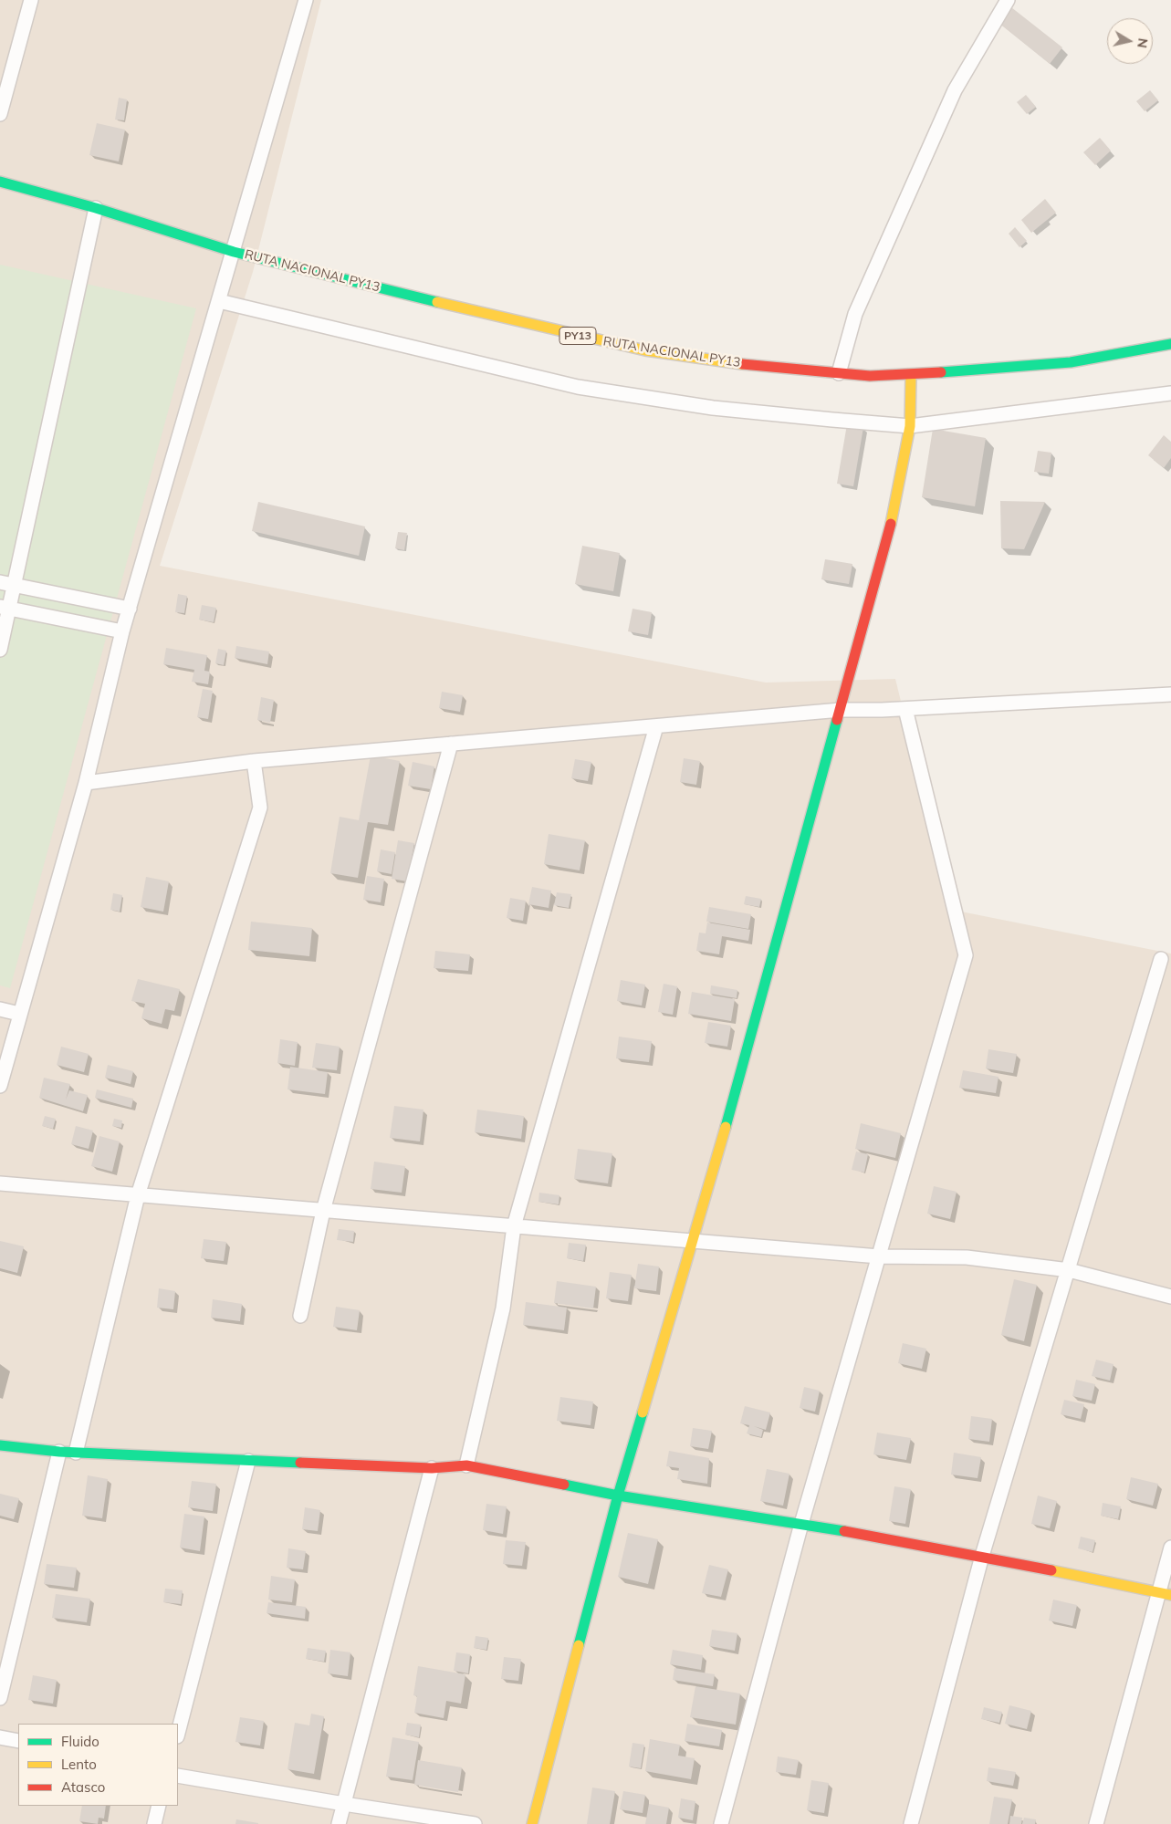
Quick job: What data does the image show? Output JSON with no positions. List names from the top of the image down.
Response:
{
  "streets": {
    "main road": ["RUTA NACIONAL PY13", "PY13"]
  },
  "legend": ["Fluido", "Lento", "Atasco"],
  "north": "right"
}
